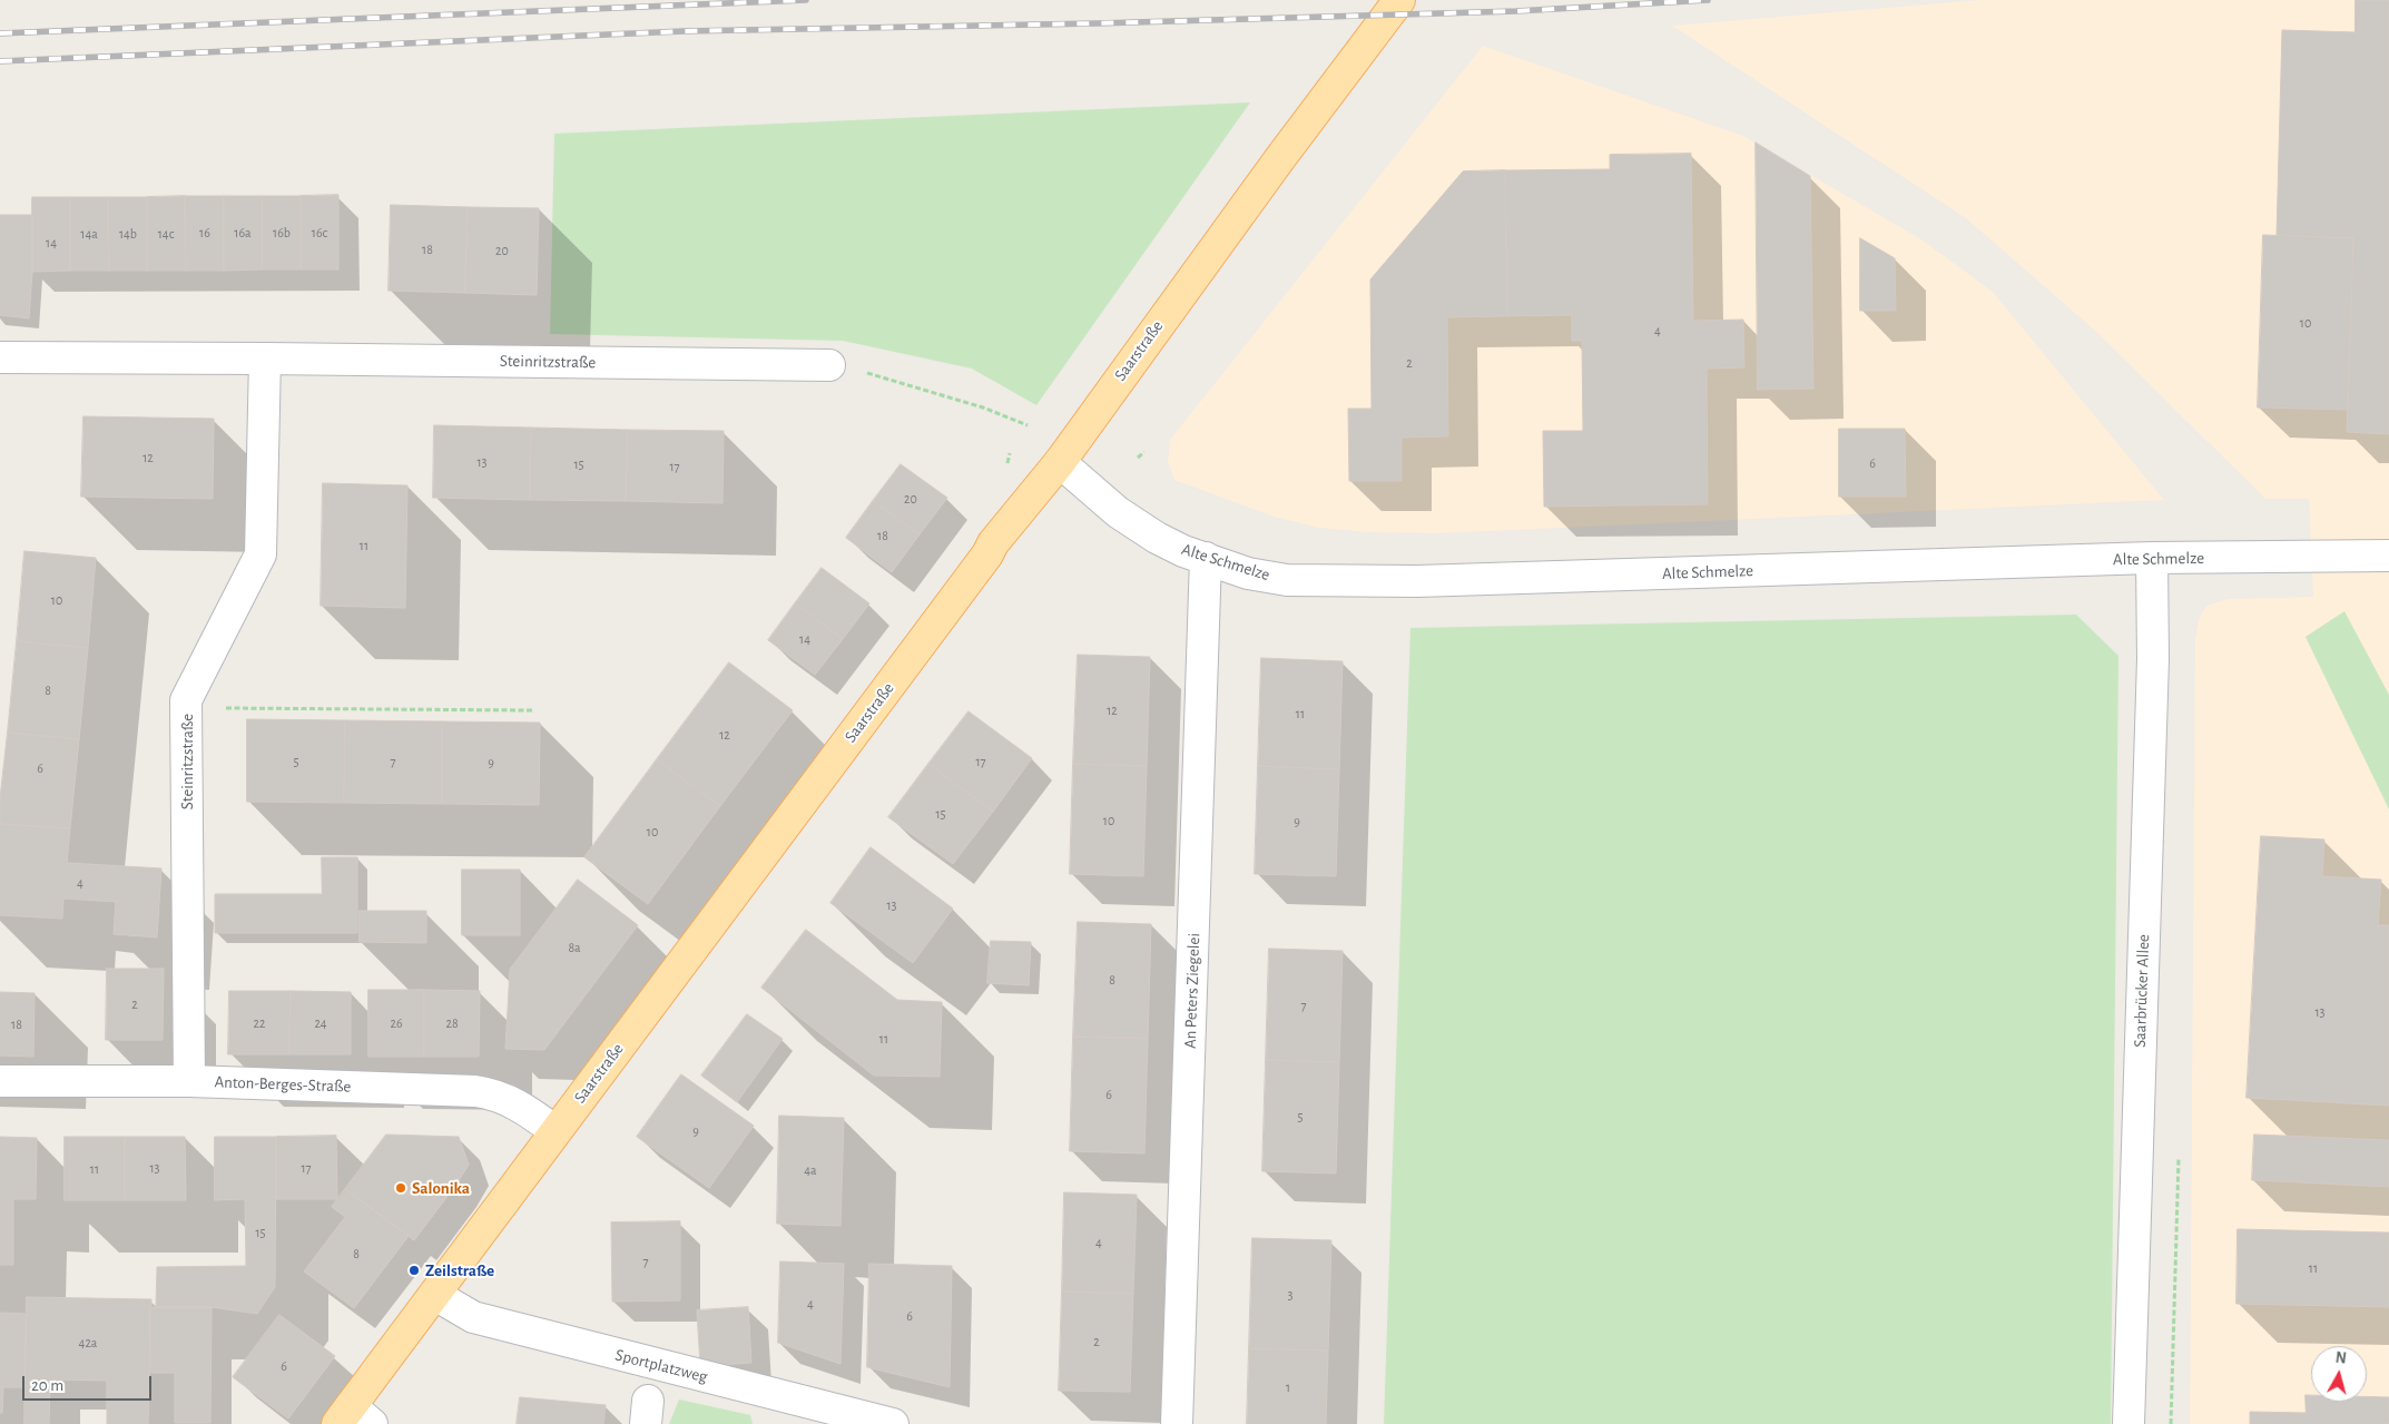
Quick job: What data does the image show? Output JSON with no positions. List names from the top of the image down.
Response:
{
  "streets": {
    "main road": ["Saarstraße"],
    "street": [
      "Steinritzstraße",
      "Alte Schmelze",
      "An Peters Ziegelei",
      "Saarbrücker Allee",
      "Anton-Berges-Straße",
      "Sportplatzweg"
    ]
  },
  "crossings": [
    ["Saarstraße", "Alte Schmelze"],
    ["Saarstraße", "Anton-Berges-Straße"],
    ["Saarstraße", "Sportplatzweg"],
    ["Steinritzstraße", "Anton-Berges-Straße"],
    ["Alte Schmelze", "An Peters Ziegelei"],
    ["Alte Schmelze", "Saarbrücker Allee"]
  ],
  "places": ["Salonika", "Zeilstraße"],
  "house_numbers": [
    "16",
    "16a",
    "16b",
    "16c",
    "14a",
    "14b",
    "14c",
    "14",
    "18",
    "20",
    "10",
    "4",
    "2",
    "12",
    "13",
    "6",
    "15",
    "17",
    "20",
    "18",
    "11",
    "10",
    "14",
    "8",
    "12",
    "11",
    "12",
    "5",
    "7",
    "17",
    "9",
    "6",
    "15",
    "10",
    "9",
    "10",
    "4",
    "13",
    "8a",
    "8",
    "2",
    "7",
    "13",
    "22",
    "24",
    "26",
    "28",
    "18",
    "11",
    "6",
    "5",
    "9",
    "13",
    "17",
    "11",
    "4a",
    "15",
    "4",
    "8",
    "7",
    "11",
    "3",
    "4",
    "6",
    "2",
    "42a",
    "6",
    "1"
  ],
  "scale_bar": "20 m",
  "north": "top"
}
